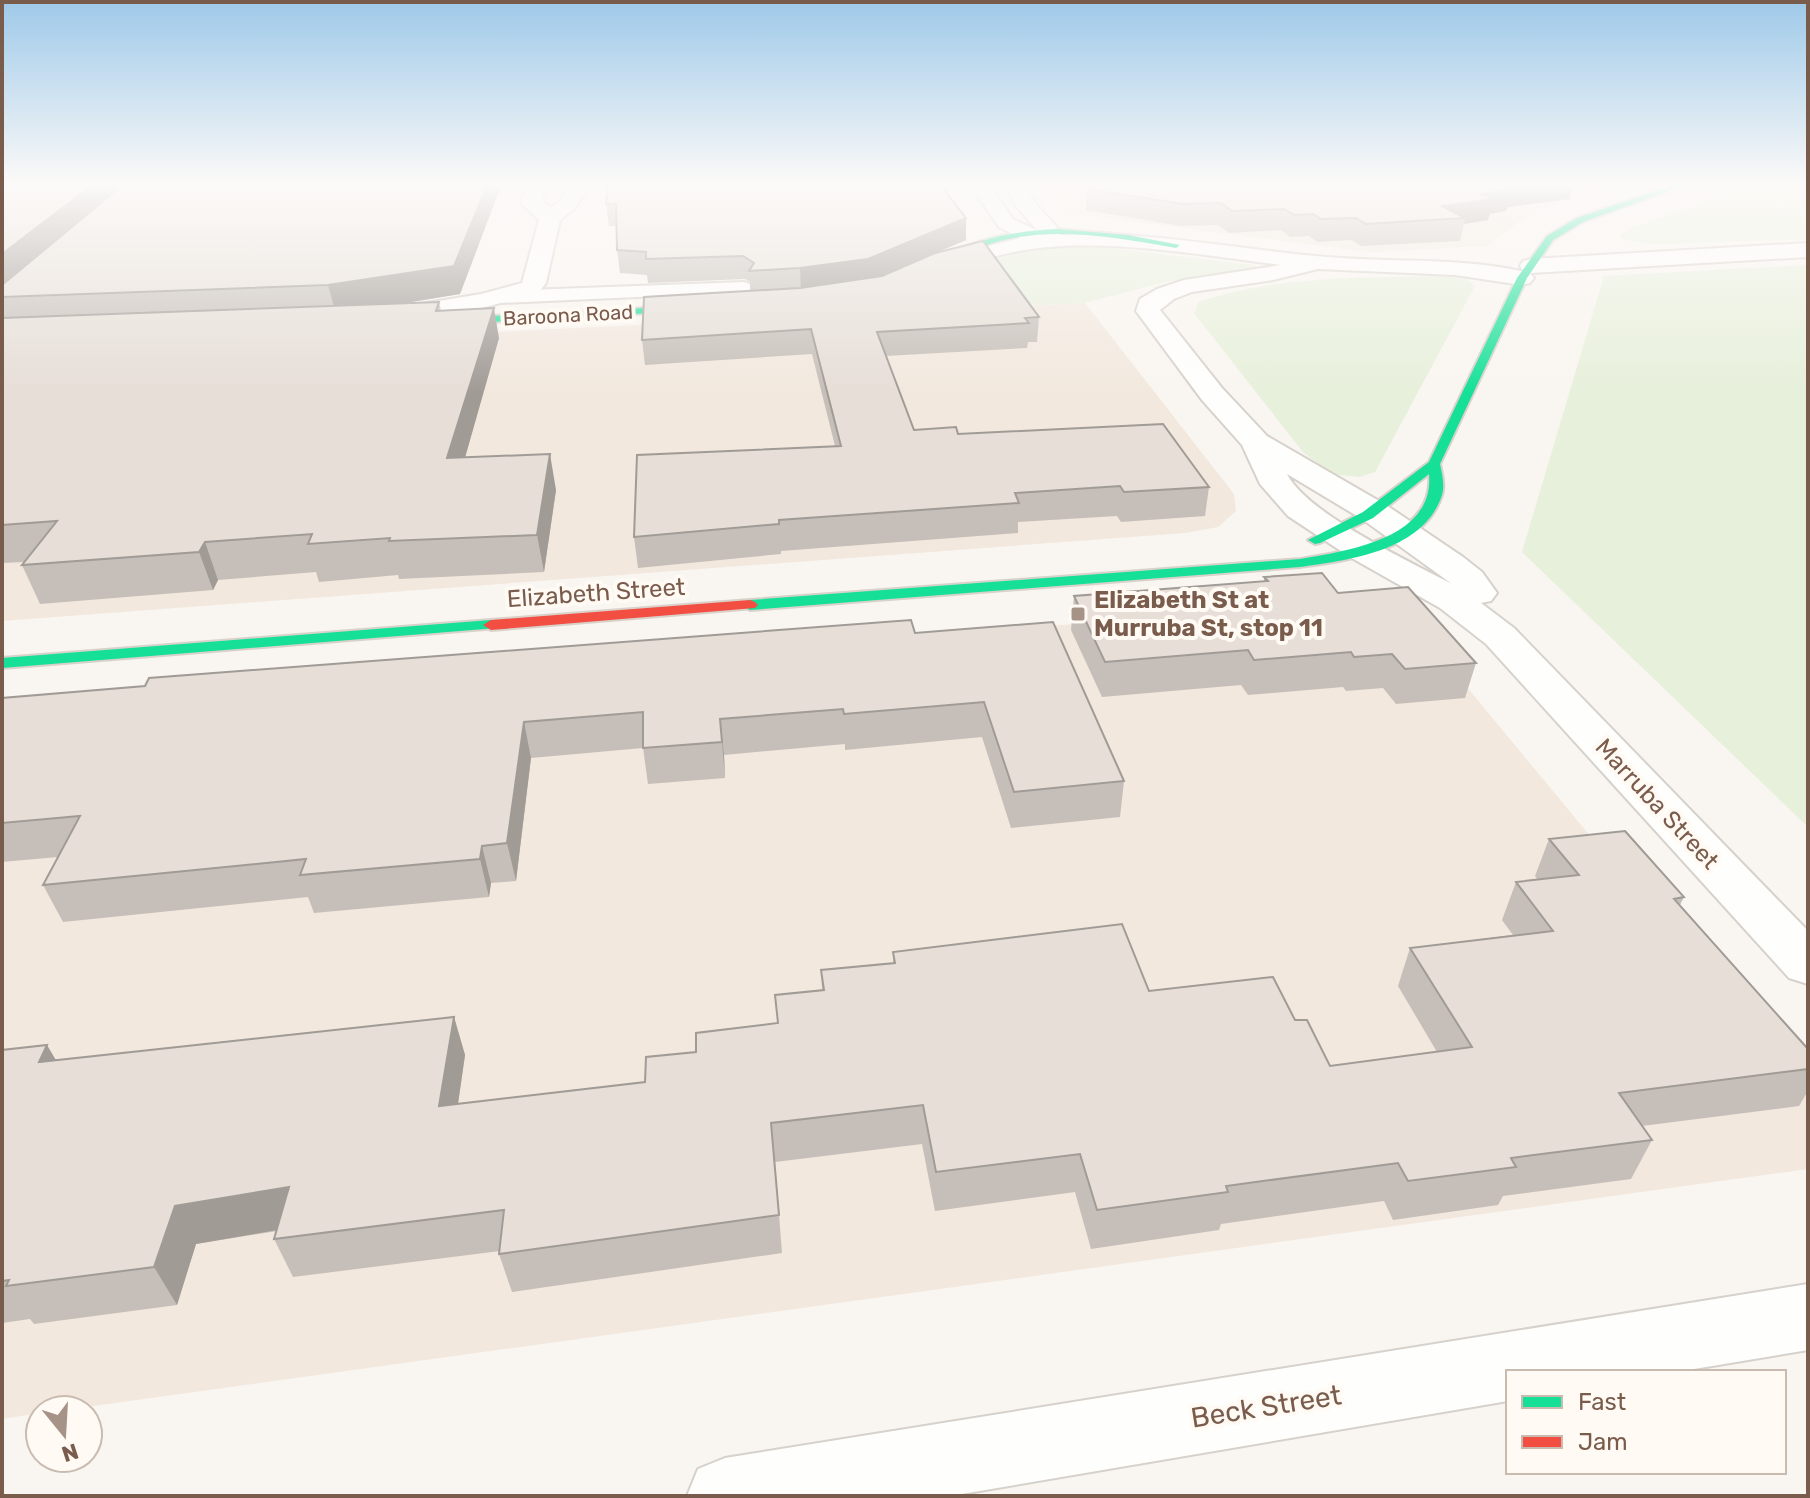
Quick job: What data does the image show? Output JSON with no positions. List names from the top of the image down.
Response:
{
  "streets": {
    "street": [
      "Baroona Road",
      "Elizabeth Street",
      "Marruba Street",
      "Beck Street"
    ]
  },
  "crossings": [
    ["Elizabeth Street", "Marruba Street"]
  ],
  "places": {
    "transit": ["Elizabeth St at Murruba St, stop 11"]
  },
  "legend": ["Fast", "Jam"],
  "north": "bottom"
}
